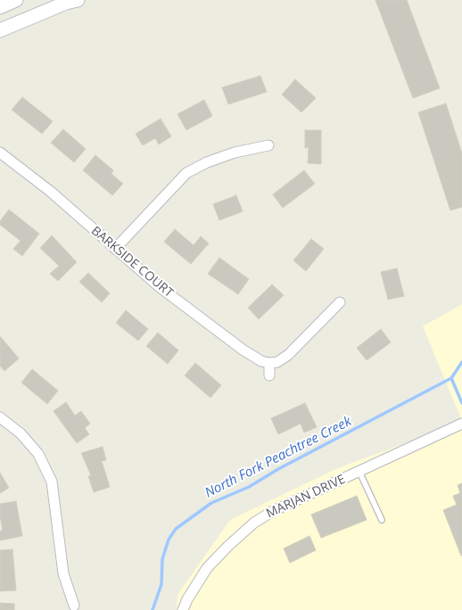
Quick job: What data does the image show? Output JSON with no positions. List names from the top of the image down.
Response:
{
  "streets": {
    "street": ["BARKSIDE COURT", "MARJAN DRIVE"]
  },
  "water": ["North Fork Peachtree Creek"]
}
